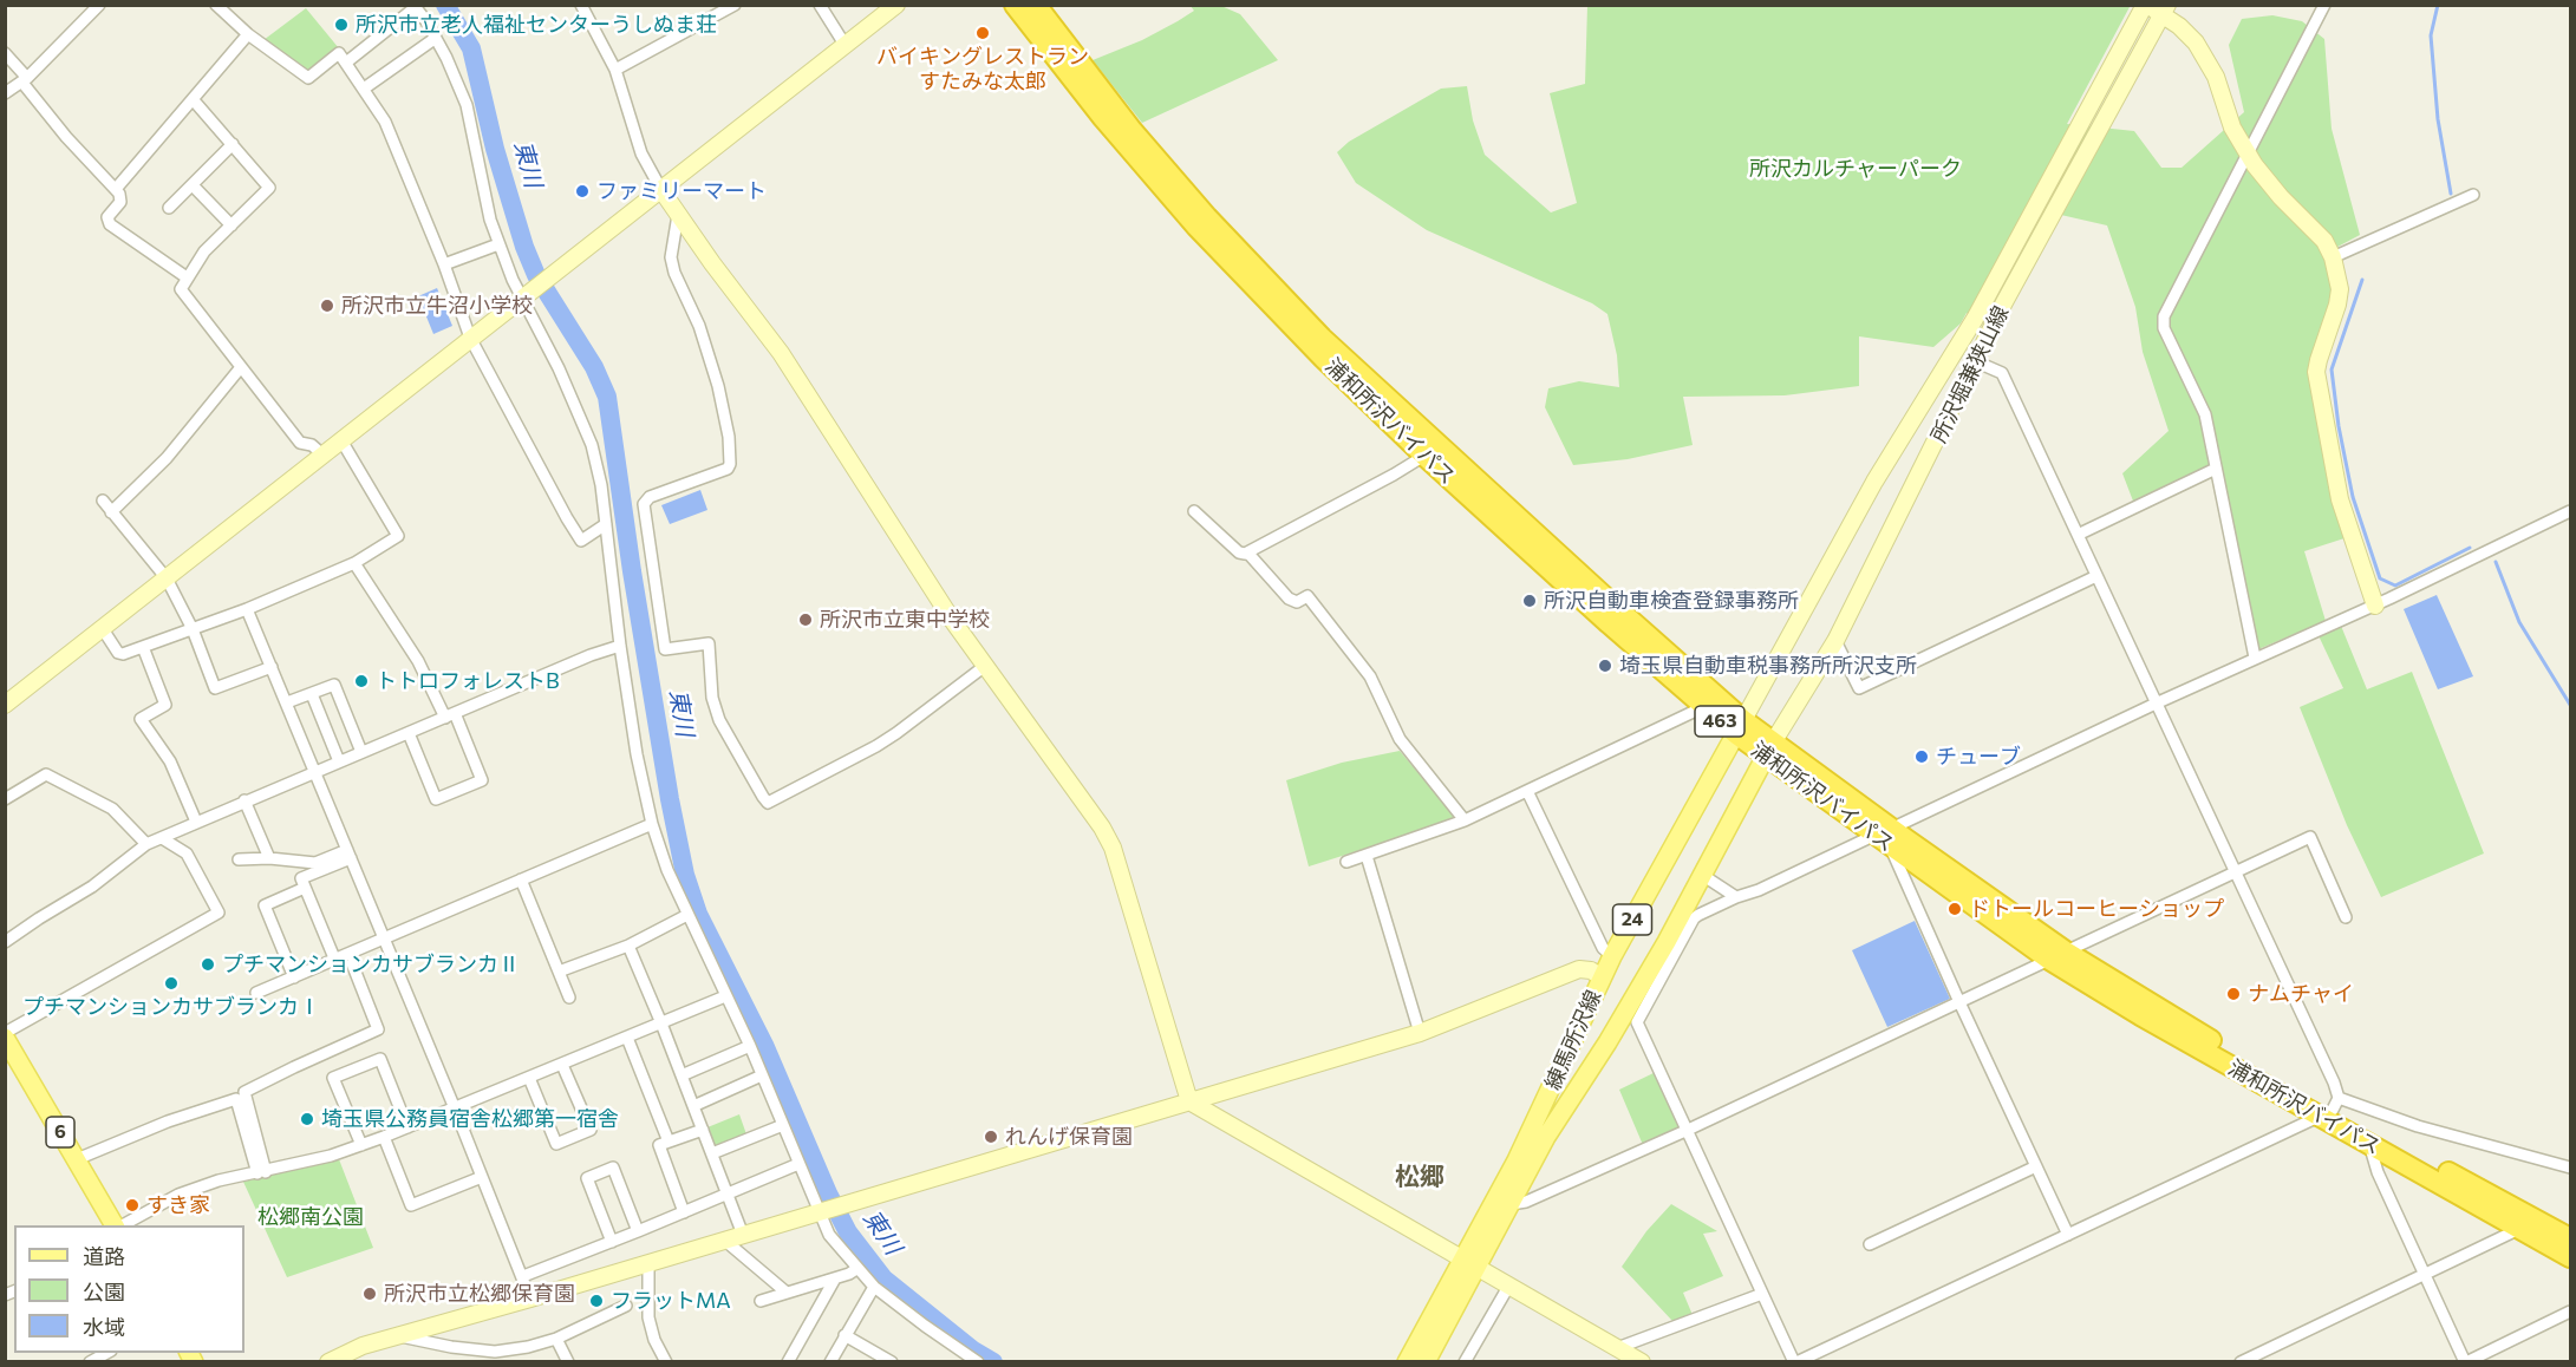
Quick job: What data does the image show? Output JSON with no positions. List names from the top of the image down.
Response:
{
  "streets": {
    "highway": ["浦和所沢バイパス", "463"],
    "main road": ["24", "練馬所沢線", "6"],
    "street": ["所沢堀兼狭山線"]
  },
  "crossings": [
    ["所沢堀兼狭山線", "浦和所沢バイパス"],
    ["所沢堀兼狭山線", "練馬所沢線"],
    ["浦和所沢バイパス", "練馬所沢線"]
  ],
  "districts": ["松郷"],
  "water": ["東川"],
  "parks": ["所沢カルチャーパーク", "松郷南公園"],
  "places": [
    "所沢市立老人福祉センターうしぬま荘",
    "バイキングレストラン すたみな太郎",
    "ファミリーマート",
    "所沢市立牛沼小学校",
    "所沢自動車検査登録事務所",
    "所沢市立東中学校",
    "埼玉県自動車税事務所所沢支所",
    "トトロフォレストB",
    "チューブ",
    "ドトールコーヒーショップ",
    "プチマンションカサブランカⅡ",
    "プチマンションカサブランカⅠ",
    "ナムチャイ",
    "埼玉県公務員宿舎松郷第一宿舎",
    "れんげ保育園",
    "すき家",
    "所沢市立松郷保育園",
    "フラットMA"
  ],
  "legend": ["道路", "公園", "水域"]
}
